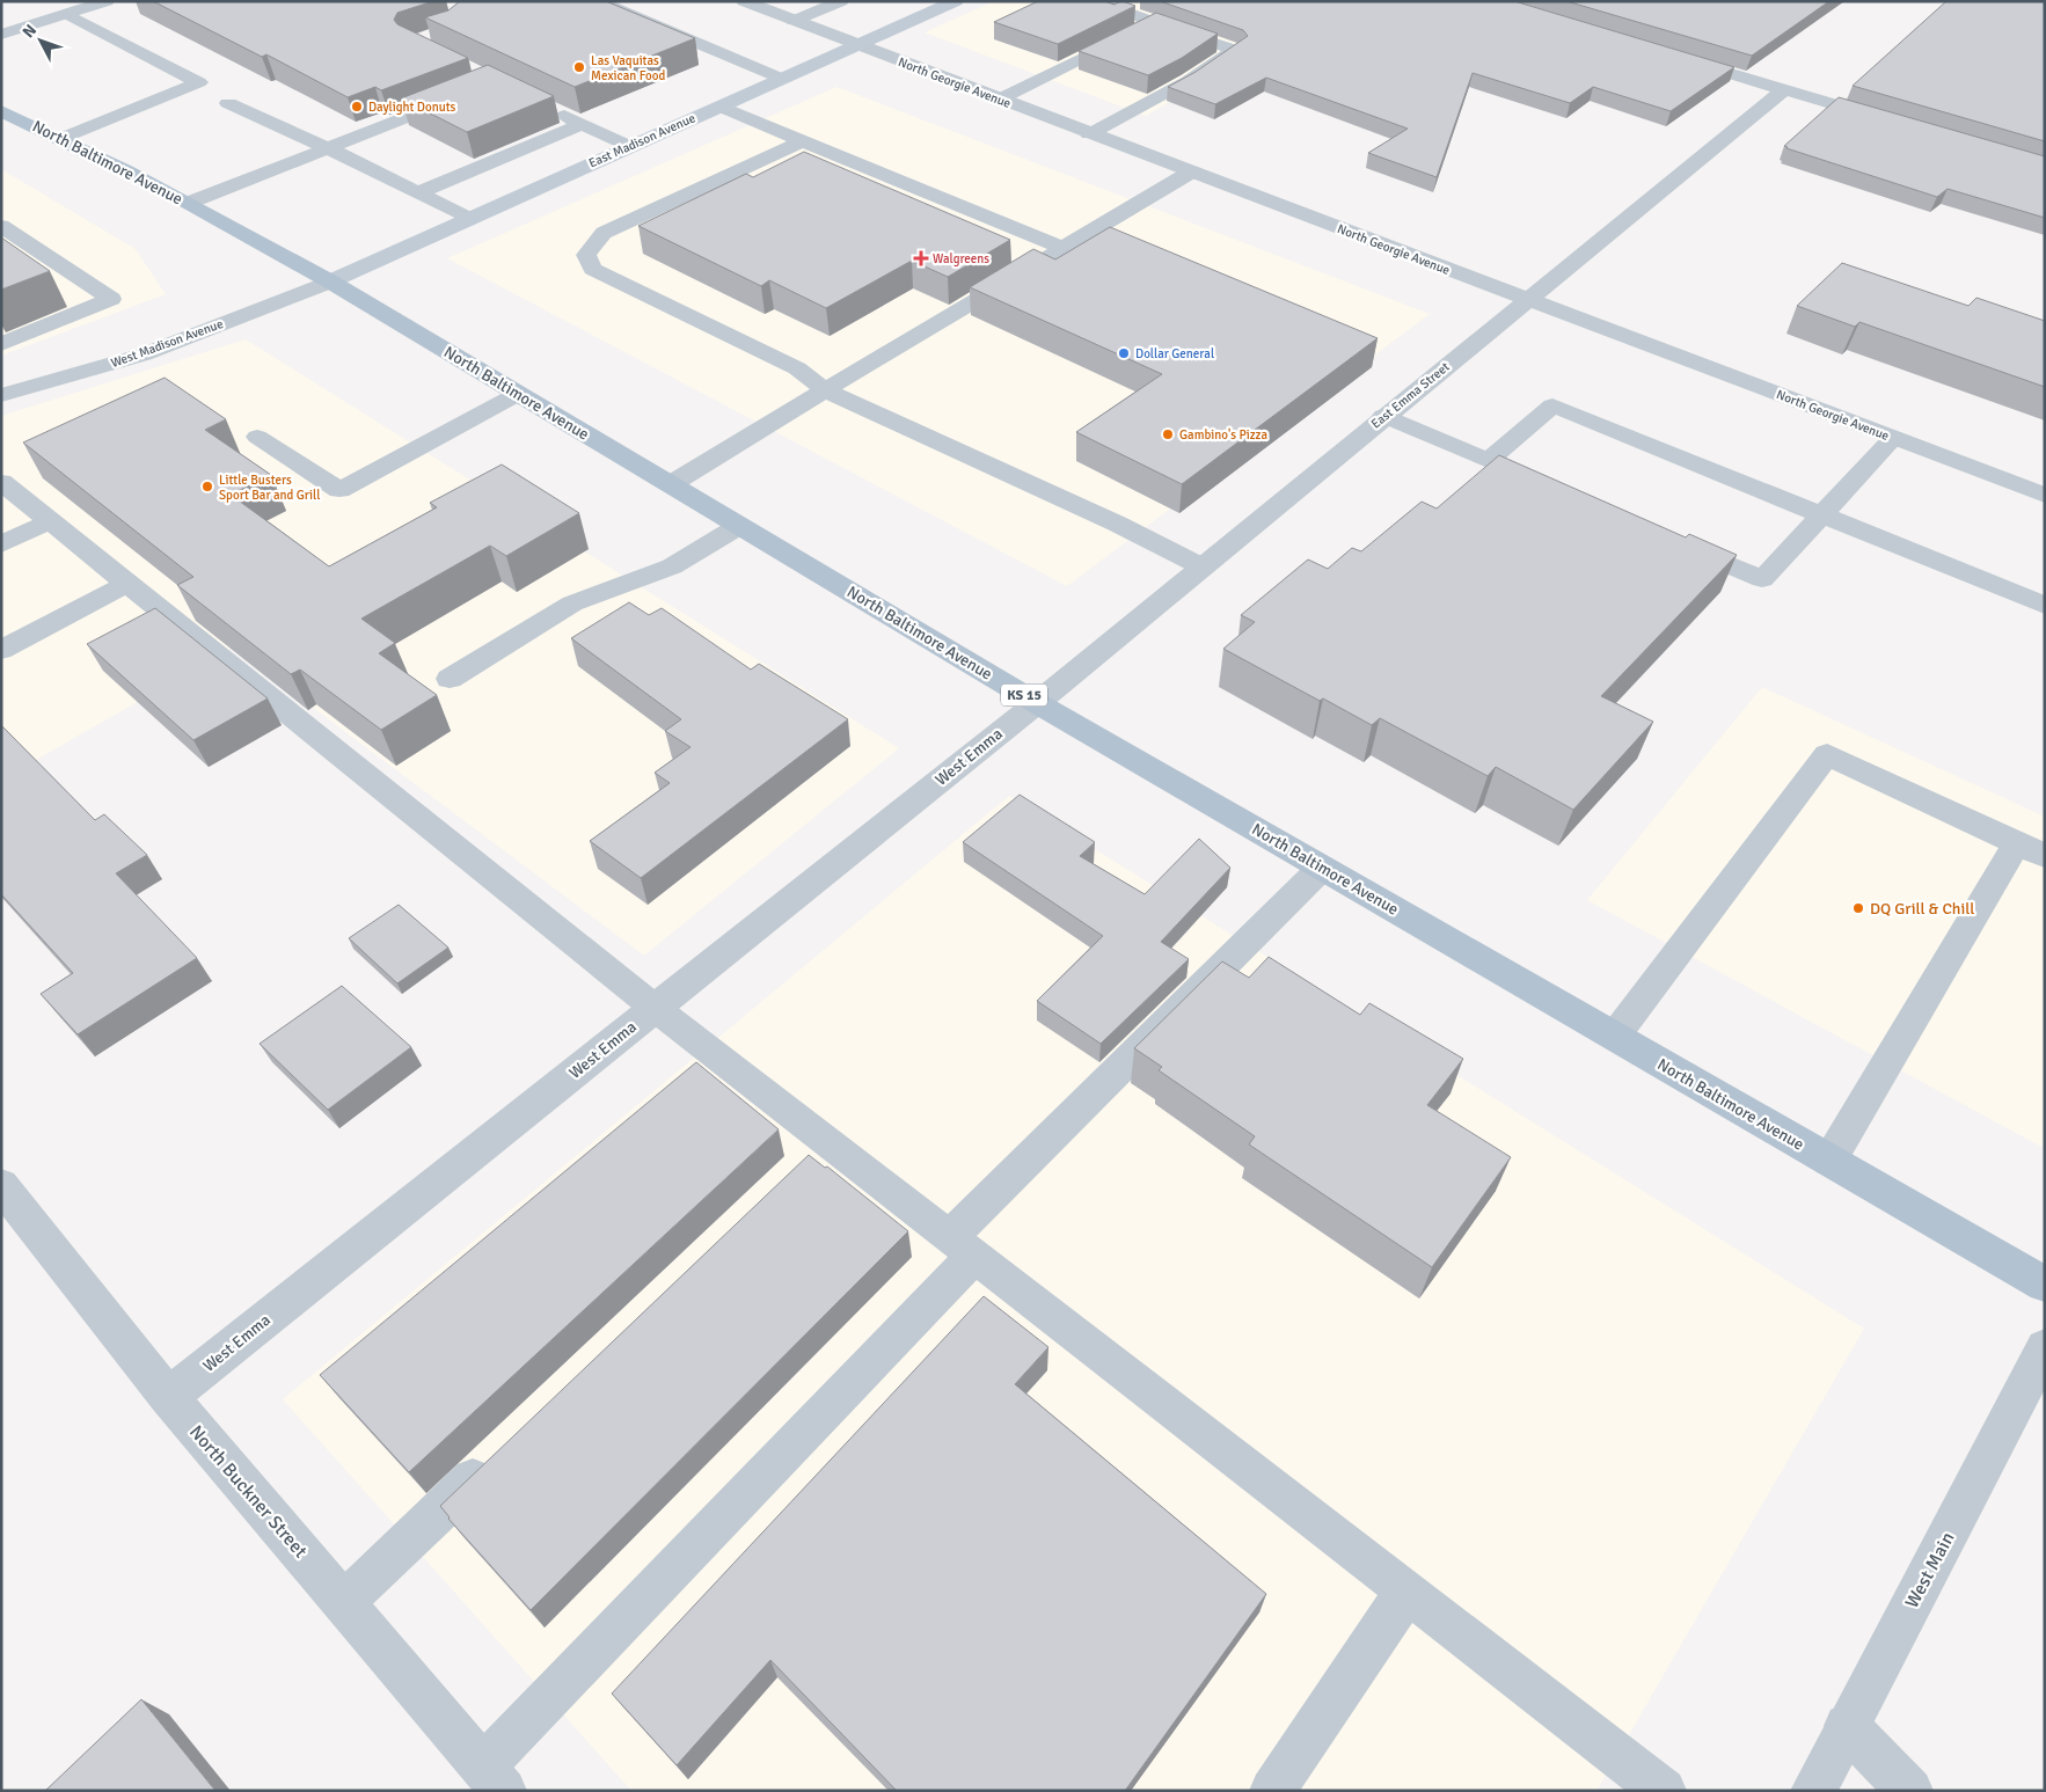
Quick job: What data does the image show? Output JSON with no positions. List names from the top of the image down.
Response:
{
  "streets": {
    "main road": ["East Madison Avenue", "North Baltimore Avenue", "KS 15"],
    "street": [
      "North Georgie Avenue",
      "West Madison Avenue",
      "East Emma Street",
      "West Emma",
      "North Buckner Street",
      "West Main"
    ]
  },
  "crossings": [
    ["North Georgie Avenue", "East Madison Avenue"],
    ["North Georgie Avenue", "East Emma Street"],
    ["East Madison Avenue", "North Baltimore Avenue"],
    ["East Madison Avenue", "West Madison Avenue"],
    ["North Baltimore Avenue", "West Madison Avenue"],
    ["North Baltimore Avenue", "East Emma Street"],
    ["North Baltimore Avenue", "West Emma"],
    ["East Emma Street", "West Emma"],
    ["West Emma", "North Buckner Street"]
  ],
  "places": {
    "other": [
      "Las Vaquitas Mexican Food",
      "Daylight Donuts",
      "Dollar General",
      "Gambino's Pizza",
      "Little Busters Sport Bar and Grill",
      "DQ Grill & Chill"
    ],
    "health": ["Walgreens"]
  },
  "north": "top left"
}
